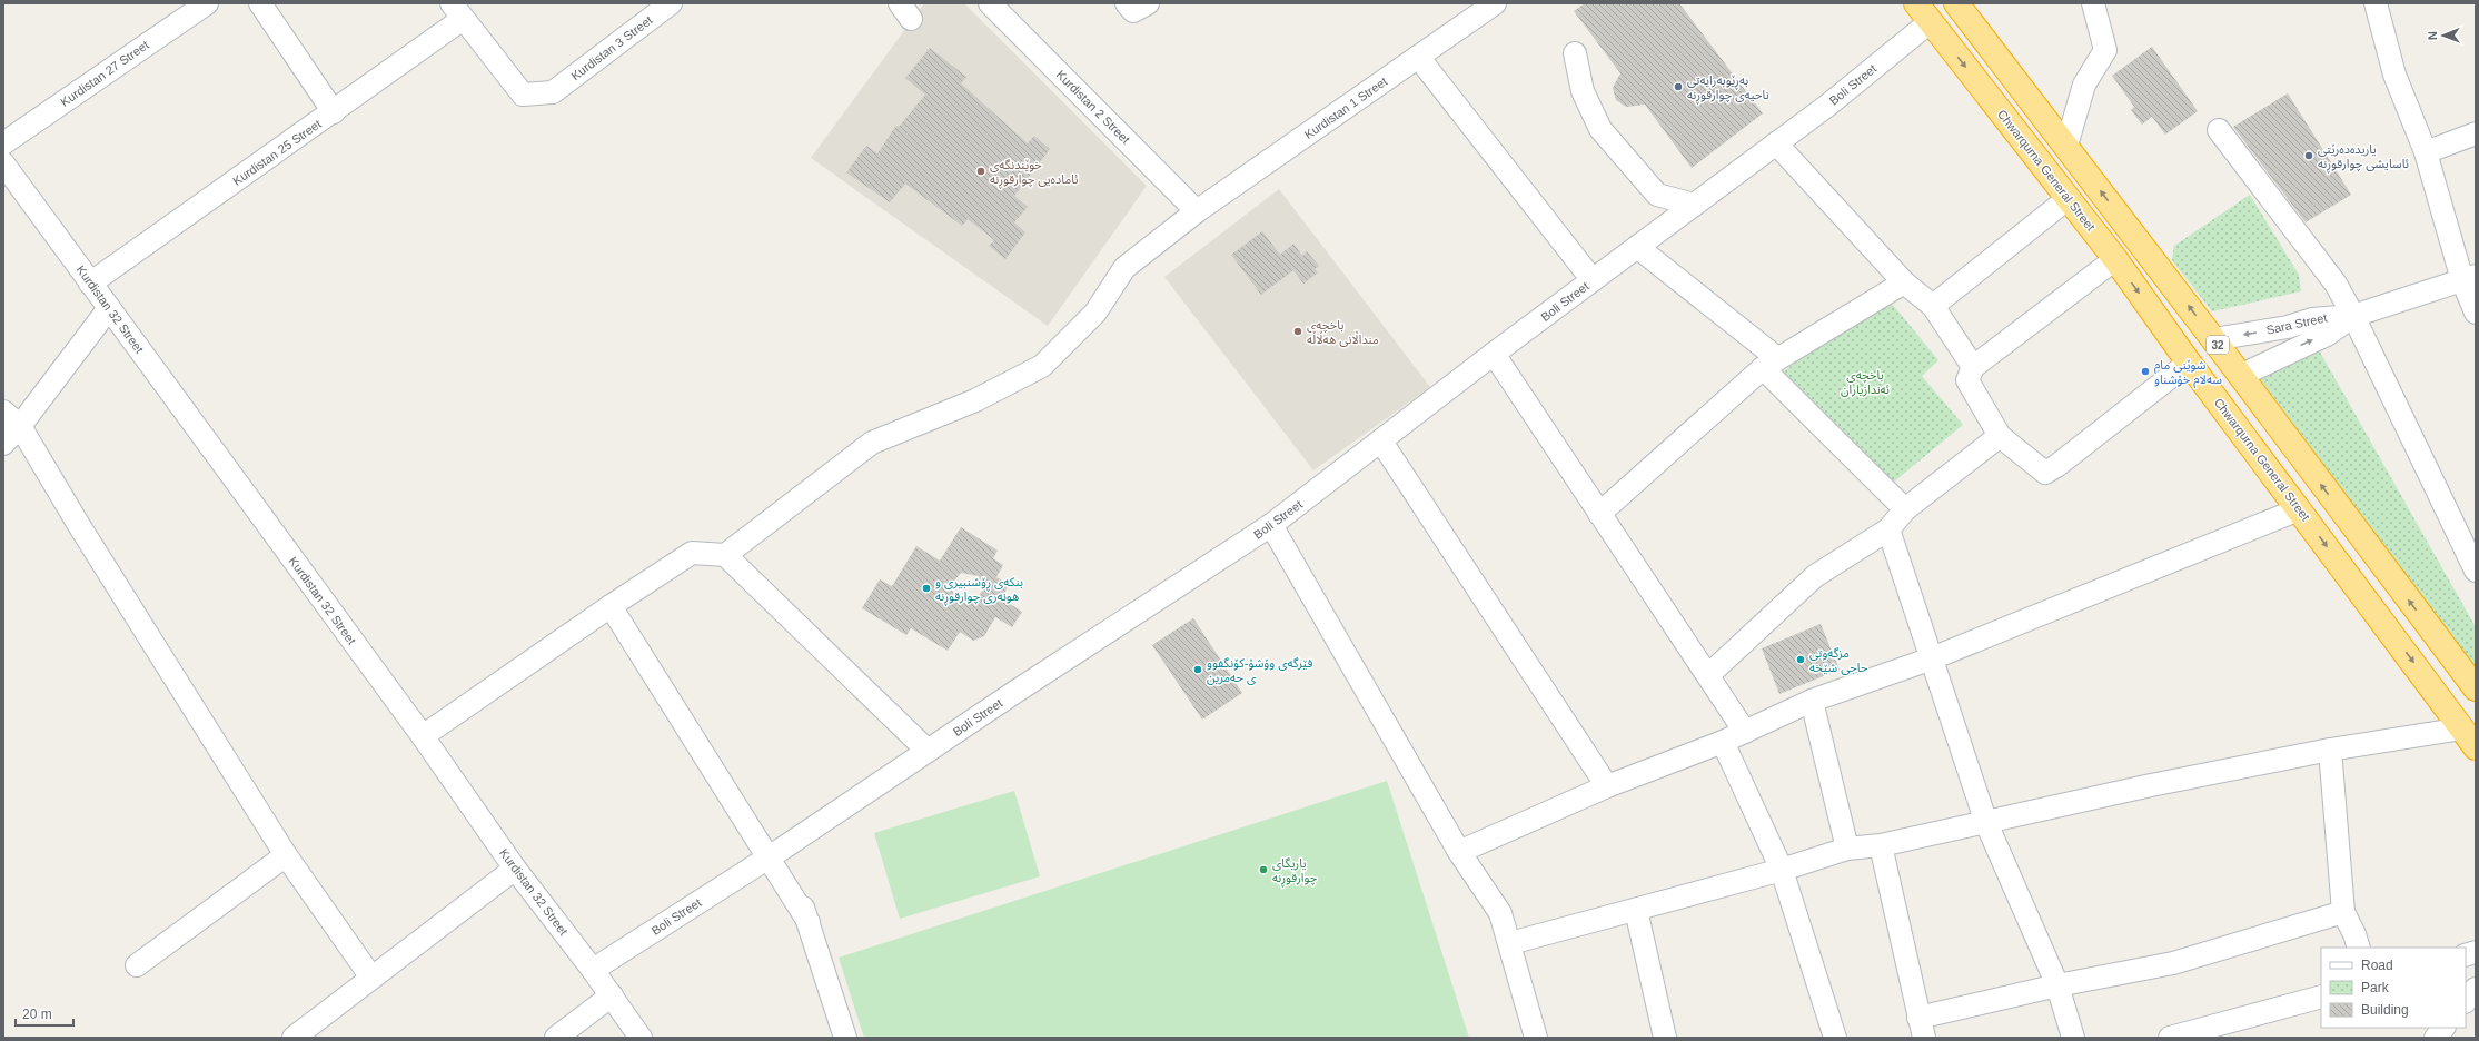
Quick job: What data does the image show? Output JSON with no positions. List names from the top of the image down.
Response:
{
  "streets": {
    "highway": ["Chwarqurna General Street", "32"],
    "street": [
      "Kurdistan 3 Street",
      "Kurdistan 27 Street",
      "Boli Street",
      "Kurdistan 2 Street",
      "Kurdistan 1 Street",
      "Kurdistan 25 Street",
      "Kurdistan 32 Street",
      "Sara Street"
    ]
  },
  "crossings": [
    ["Kurdistan 3 Street", "Kurdistan 25 Street"],
    ["Boli Street", "Chwarqurna General Street"],
    ["Boli Street", "Kurdistan 32 Street"],
    ["Kurdistan 2 Street", "Kurdistan 1 Street"],
    ["Kurdistan 25 Street", "Kurdistan 32 Street"],
    ["Sara Street", "32"]
  ],
  "parks": ["باخچەی ئەندازیاران"],
  "places": [
    "بەڕێوبەرایەتی ناحیەی چوارقوڕنە",
    "یاریدەدەرێتی ئاسایشی چوارقوڕنە",
    "خوێندنگەی ئامادەیی چوارقوڕنە",
    "باخچەی منداڵانی هەڵاڵە",
    "شوێنی مام سەلام خۆشناو",
    "بنکەی ڕۆشنبیری و هونەری چوارقوڕنە",
    "مزگەوتی حاجی شێخە",
    "فێرگەی وۆشۆ-کۆنگفوو ی حەمرین",
    "یاریگای چوارقوڕنە"
  ],
  "legend": ["Road", "Park", "Building"],
  "scale_bar": "20 m",
  "north": "left"
}
